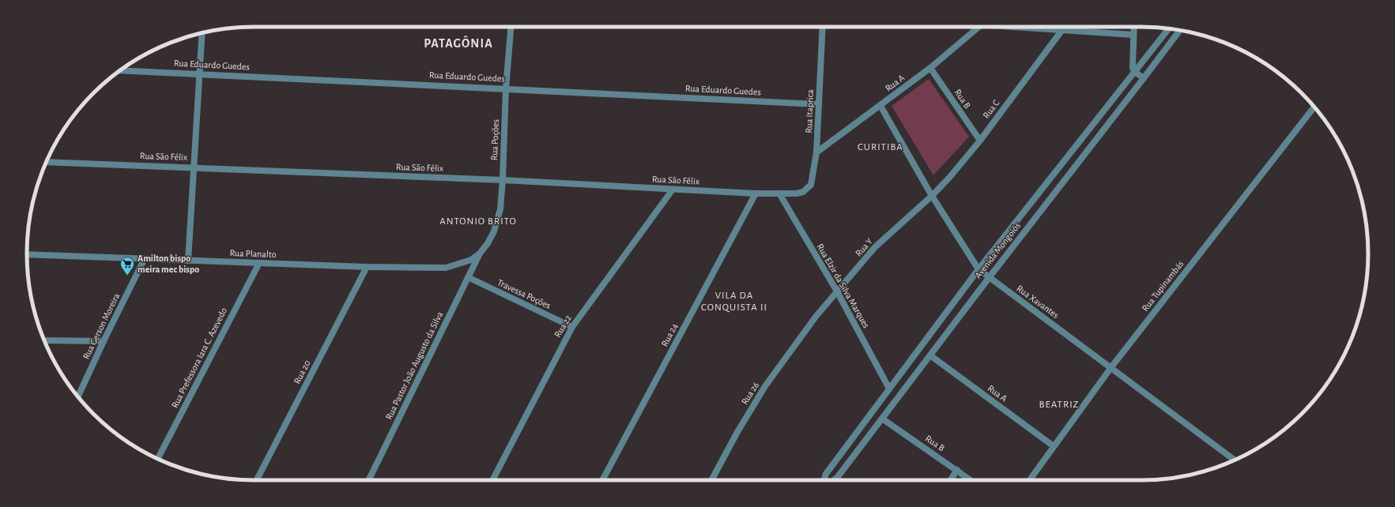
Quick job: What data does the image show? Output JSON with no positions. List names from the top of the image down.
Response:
{
  "streets": {
    "street": [
      "Rua Eduardo Guedes",
      "Rua A",
      "Rua B",
      "Rua C",
      "Rua Itaprica",
      "Rua Poções",
      "Rua São Félix",
      "Rua Y",
      "Avenida Mongoiós",
      "Rua Planalto",
      "Rua Elzir da Silva Marques",
      "Rua Tupinambás",
      "Travessa Poções",
      "Rua Xavantes",
      "Rua Gerson Moreira",
      "Rua 22",
      "Rua 24",
      "Rua Prefessora Iara C. Azevedo",
      "Rua Pastor João Augusto da Silva",
      "Rua 20",
      "Rua 26"
    ]
  },
  "crossings": [
    ["Rua Eduardo Guedes", "Rua Itaprica"],
    ["Rua Eduardo Guedes", "Rua Poções"],
    ["Rua A", "Rua B"],
    ["Rua A", "Rua Itaprica"],
    ["Rua A", "Avenida Mongoiós"],
    ["Rua A", "Rua Tupinambás"],
    ["Rua A", "Rua Xavantes"],
    ["Rua B", "Rua C"],
    ["Rua B", "Avenida Mongoiós"],
    ["Rua C", "Rua Y"],
    ["Rua C", "Rua Xavantes"],
    ["Rua Itaprica", "Rua São Félix"],
    ["Rua Poções", "Rua São Félix"],
    ["Rua Poções", "Rua Planalto"],
    ["Rua Poções", "Rua Pastor João Augusto da Silva"],
    ["Rua São Félix", "Rua Elzir da Silva Marques"],
    ["Rua São Félix", "Rua 22"],
    ["Rua São Félix", "Rua 24"],
    ["Rua Y", "Rua Elzir da Silva Marques"],
    ["Rua Y", "Rua Xavantes"],
    ["Rua Y", "Rua 26"],
    ["Avenida Mongoiós", "Rua Elzir da Silva Marques"],
    ["Avenida Mongoiós", "Rua Xavantes"],
    ["Rua Planalto", "Rua Gerson Moreira"],
    ["Rua Planalto", "Rua Prefessora Iara C. Azevedo"],
    ["Rua Planalto", "Rua Pastor João Augusto da Silva"],
    ["Rua Planalto", "Rua 20"],
    ["Rua Tupinambás", "Rua Xavantes"],
    ["Travessa Poções", "Rua 22"],
    ["Travessa Poções", "Rua Pastor João Augusto da Silva"]
  ],
  "districts": [
    "PATAGÔNIA",
    "CURITIBA",
    "ANTONIO BRITO",
    "VILA DA CONQUISTA II",
    "BEATRIZ"
  ],
  "places": {
    "supermarket": ["Amilton bispo meira mec bispo"]
  }
}
